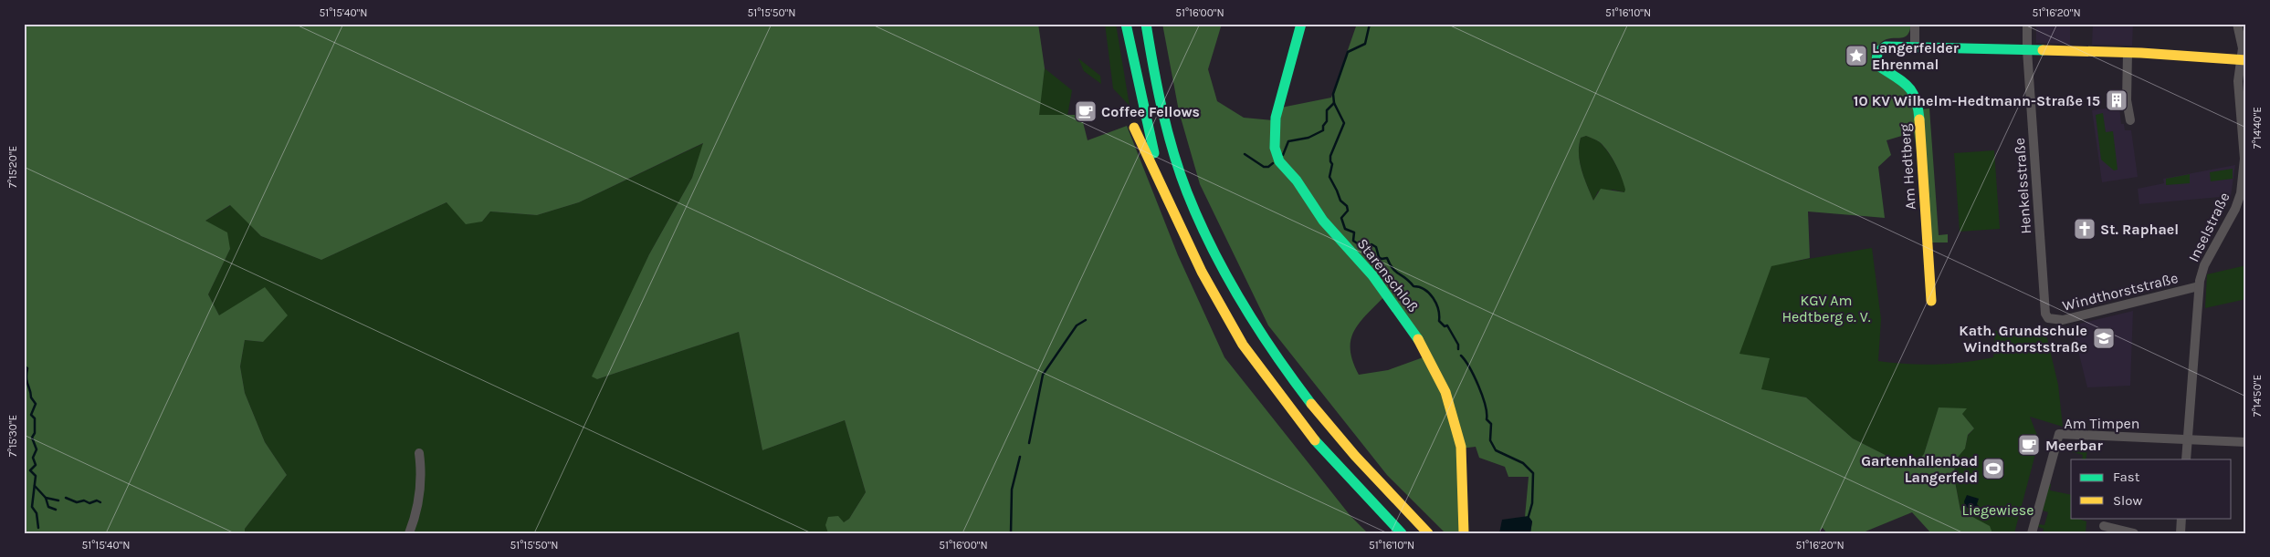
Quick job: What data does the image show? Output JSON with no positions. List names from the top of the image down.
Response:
{
  "streets": {
    "main road": ["Am Hedtberg", "Starenschloß"],
    "street": [
      "Henkelsstraße",
      "Inselstraße",
      "Windthorststraße",
      "Am Timpen"
    ]
  },
  "crossings": [
    ["Henkelsstraße", "Windthorststraße"],
    ["Inselstraße", "Windthorststraße"],
    ["Inselstraße", "Am Timpen"]
  ],
  "parks": ["KGV Am Hedtberg e. V.", "Liegewiese"],
  "places": {
    "place": ["Langerfelder Ehrenmal"],
    "building": ["10 KV Wilhelm-Hedtmann-Straße 15"],
    "cafe": ["Coffee Fellows", "Meerbar"],
    "church": ["St. Raphael"],
    "school or university": ["Kath. Grundschule Windthorststraße"],
    "sports": ["Gartenhallenbad Langerfeld"]
  },
  "legend": ["Fast", "Slow"],
  "coordinates": [
    "51°15'40\"N",
    "51°15'50\"N",
    "51°16'00\"N",
    "51°16'10\"N",
    "51°16'20\"N",
    "7°14'40\"E",
    "7°15'20\"E",
    "7°14'50\"E",
    "7°15'30\"E"
  ]
}
